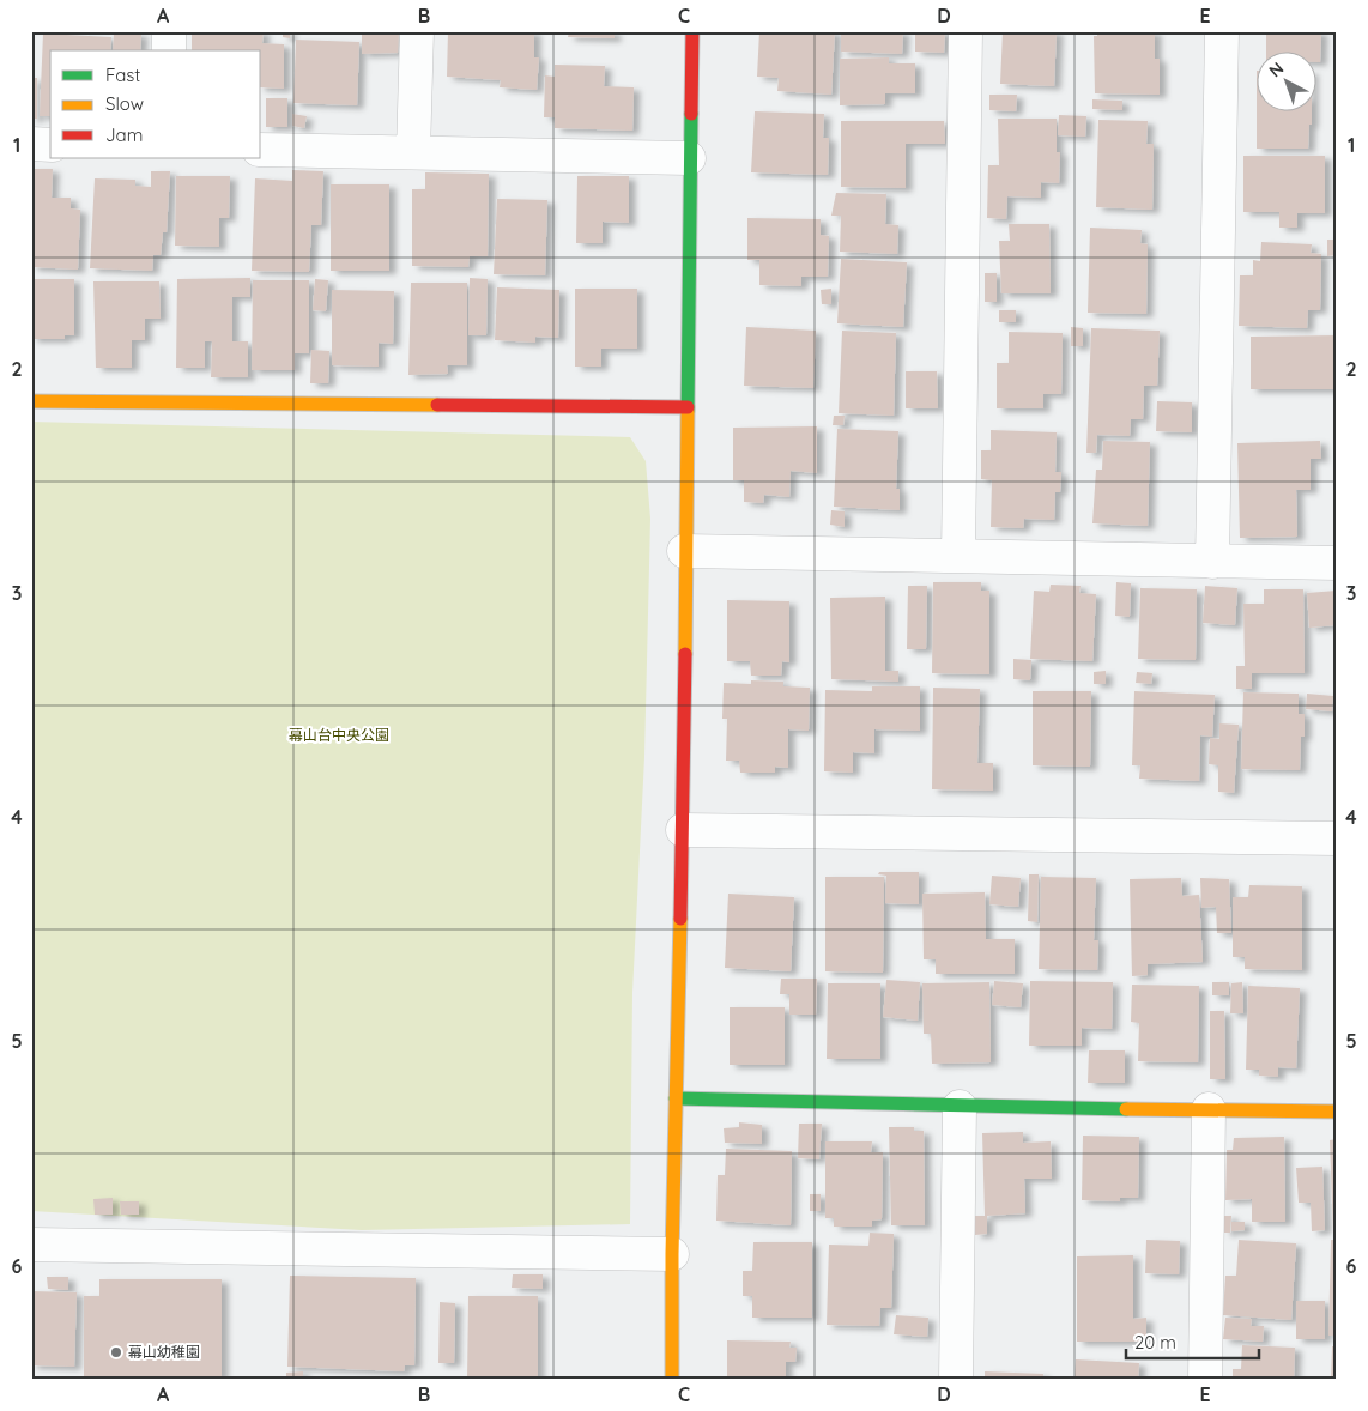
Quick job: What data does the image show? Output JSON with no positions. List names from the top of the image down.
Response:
{
  "parks": ["幕山台中央公園"],
  "places": ["幕山幼稚園"],
  "legend": ["Fast", "Slow", "Jam"],
  "scale_bar": "20 m",
  "north": "top left",
  "grid": {
    "columns": [
      "A",
      "B",
      "C",
      "D",
      "E"
    ],
    "rows": [
      "1",
      "2",
      "3",
      "4",
      "5",
      "6"
    ]
  }
}
